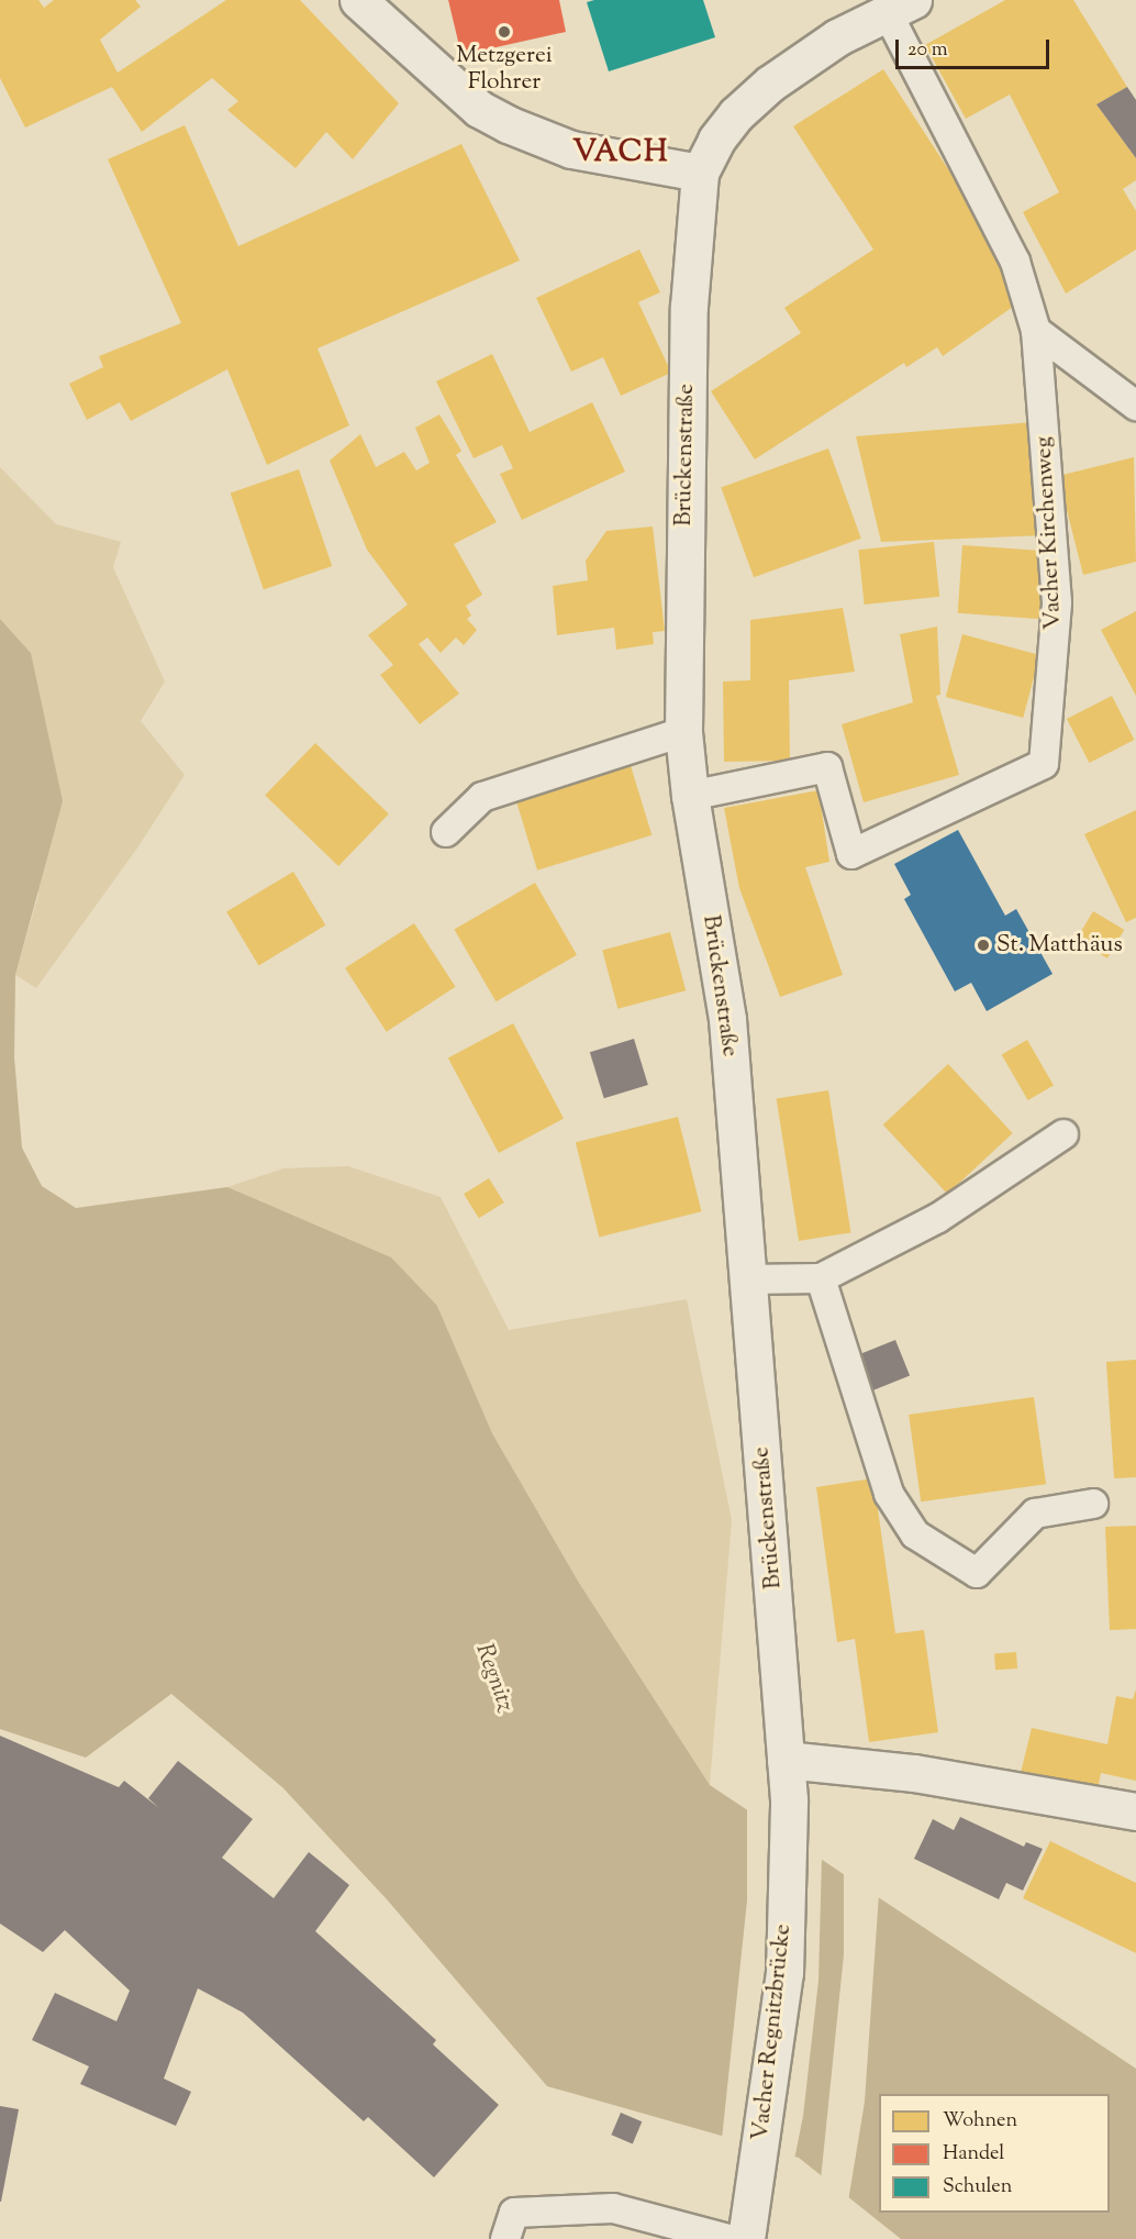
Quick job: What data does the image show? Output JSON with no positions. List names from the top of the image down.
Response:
{
  "streets": {
    "main road": ["Brückenstraße", "Vacher Regnitzbrücke"],
    "lane": ["Vacher Kirchenweg"]
  },
  "crossings": [
    ["Brückenstraße", "Vacher Kirchenweg"],
    ["Brückenstraße", "Vacher Regnitzbrücke"]
  ],
  "districts": ["VACH"],
  "water": ["Regnitz"],
  "places": ["Metzgerei Flohrer", "St. Matthäus"],
  "legend": ["Wohnen", "Handel", "Schulen"],
  "scale_bar": "20 m"
}
